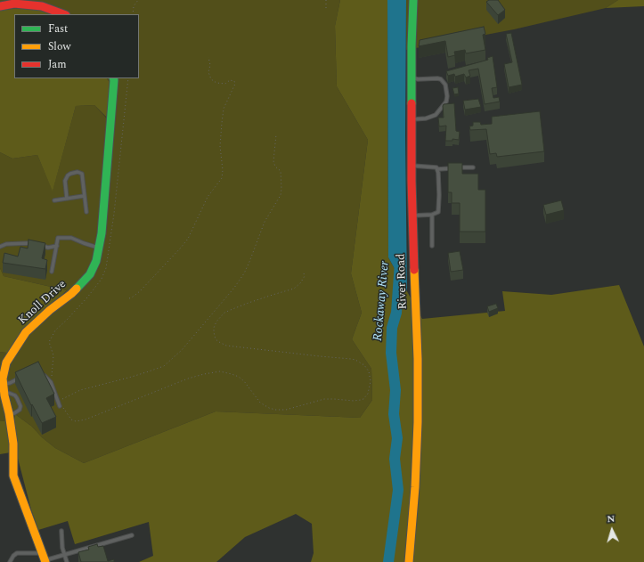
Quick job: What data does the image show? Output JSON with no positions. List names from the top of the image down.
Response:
{
  "streets": {
    "street": ["River Road", "Knoll Drive"]
  },
  "water": ["Rockaway River"],
  "legend": ["Fast", "Slow", "Jam"],
  "north": "top"
}
